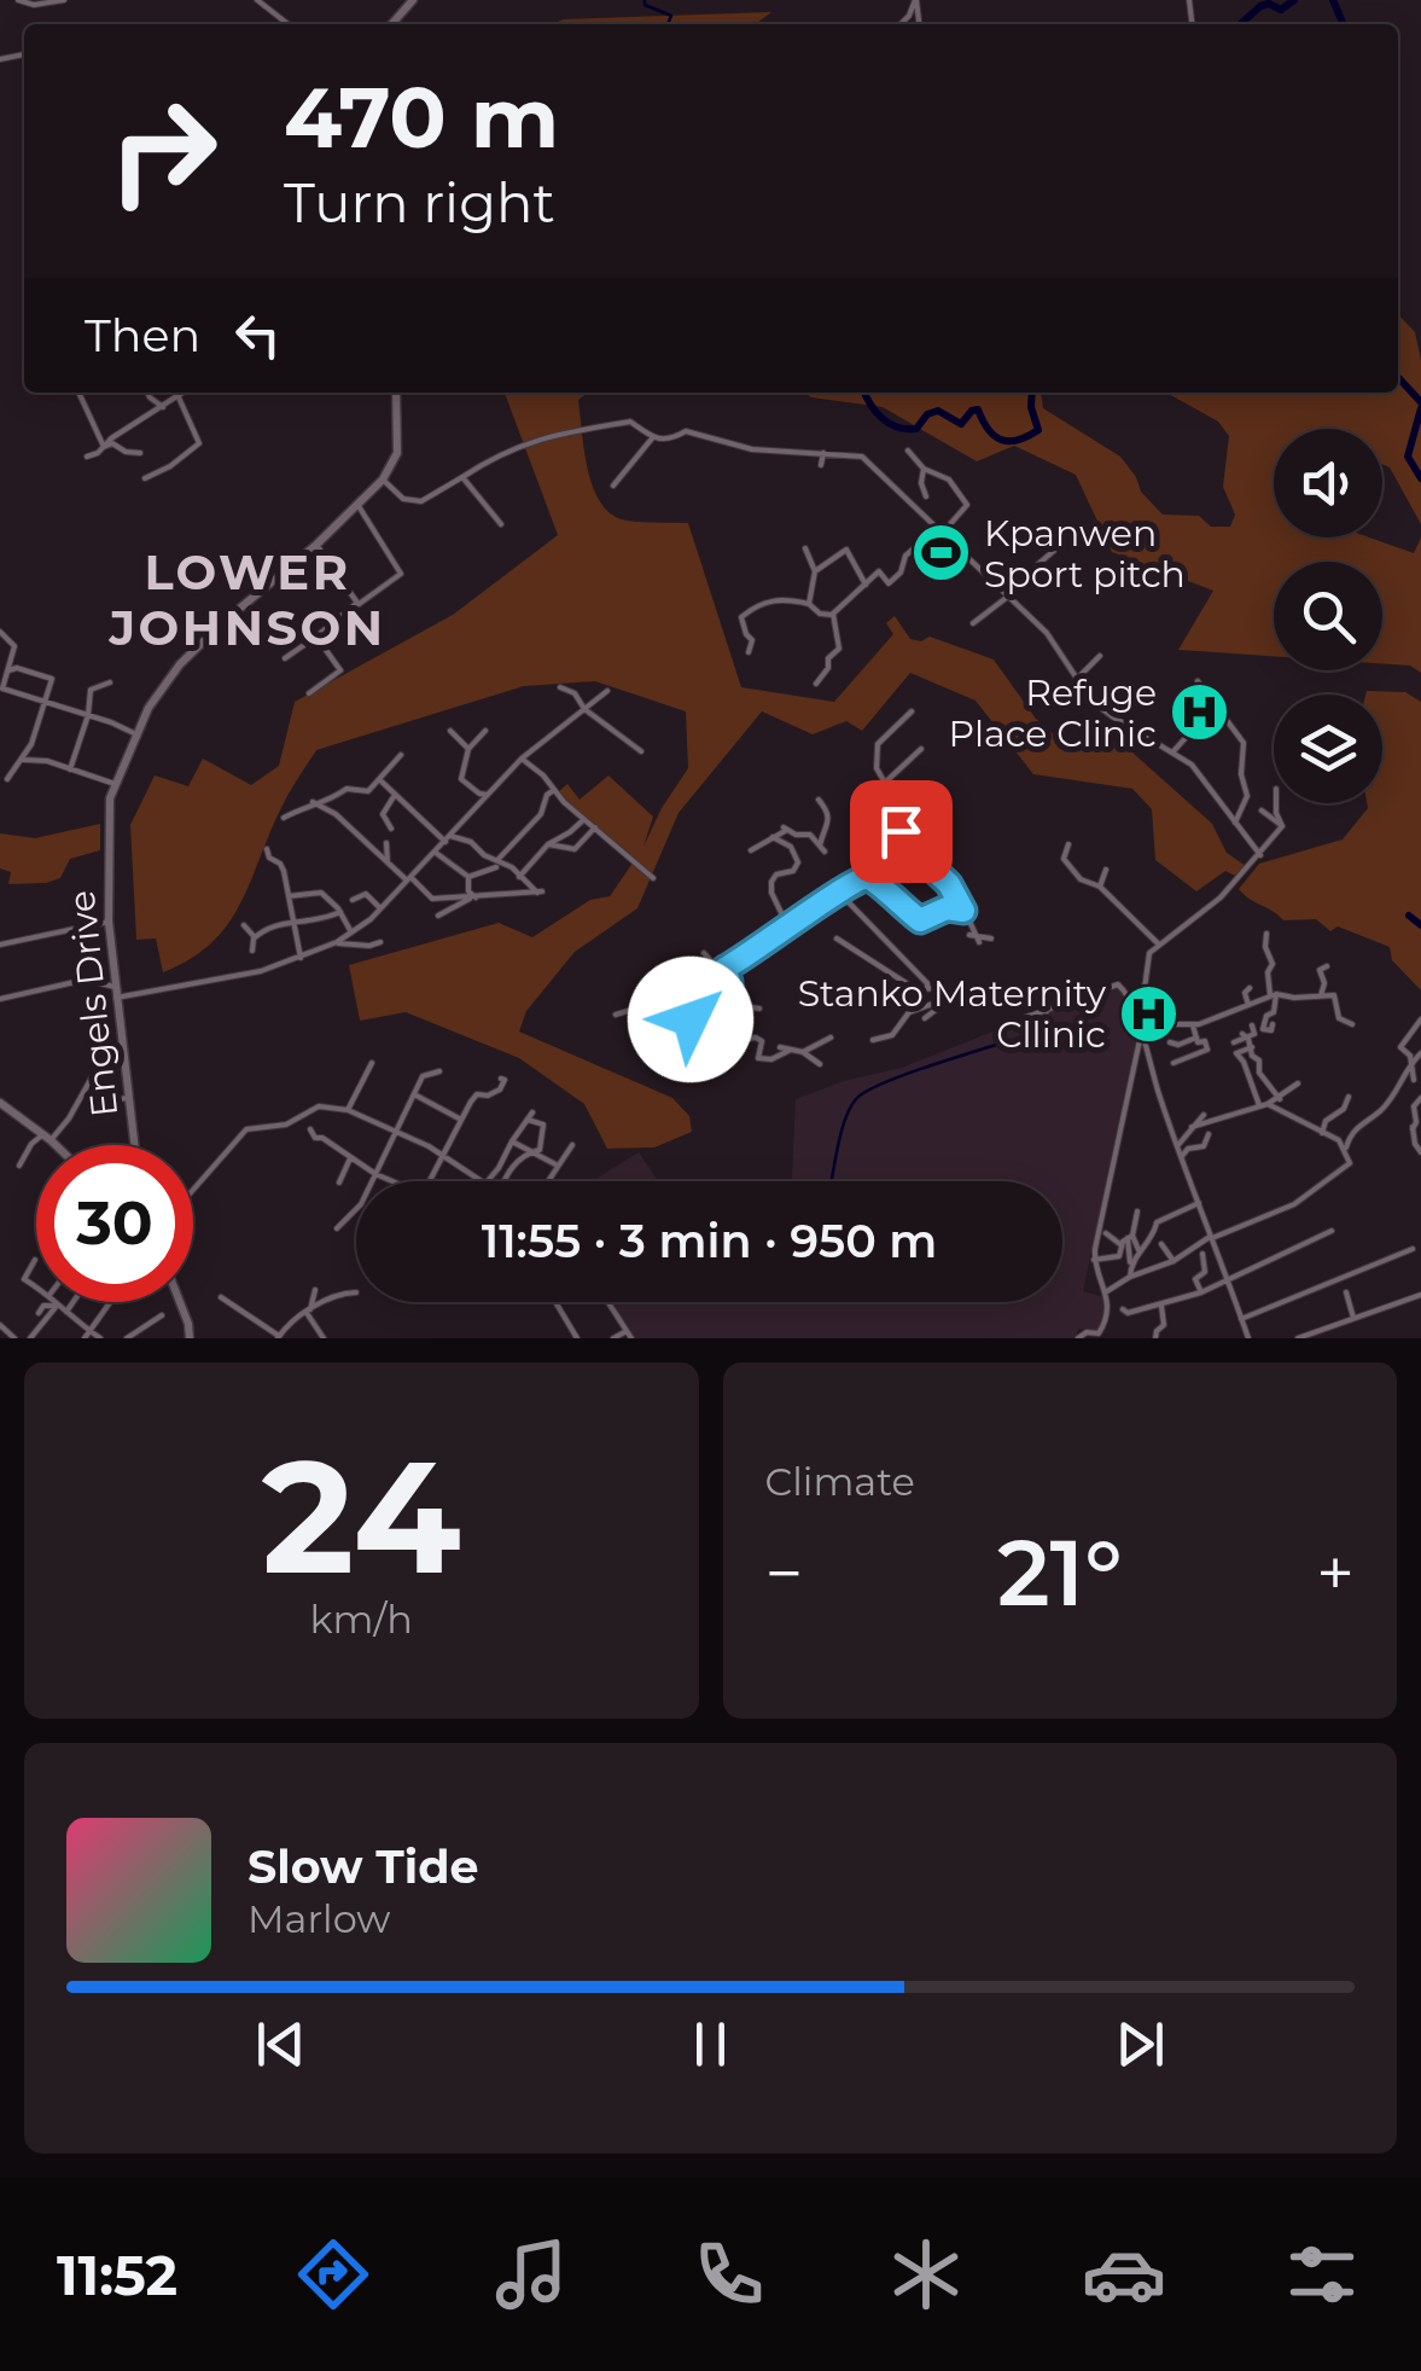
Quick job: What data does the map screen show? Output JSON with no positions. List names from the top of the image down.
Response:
{
  "streets": {
    "street": ["Engels Drive"]
  },
  "districts": ["LOWER JOHNSON"],
  "places": {
    "sports": ["Kpanwen Sport pitch"],
    "hospital": ["Refuge Place Clinic", "Stanko Maternity Cllinic"]
  },
  "page": {
    "turn": ["470 m", "Turn right"],
    "then": "Then",
    "limit": "30",
    "trip": "11:55 · 3 min · 950 m",
    "tile": [
      ["24", "km/h"],
      "Climate"
    ],
    "heat": ["−", "21°", "+"],
    "song": ["Slow Tide", "Marlow"],
    "tabs": "11:52"
  }
}
